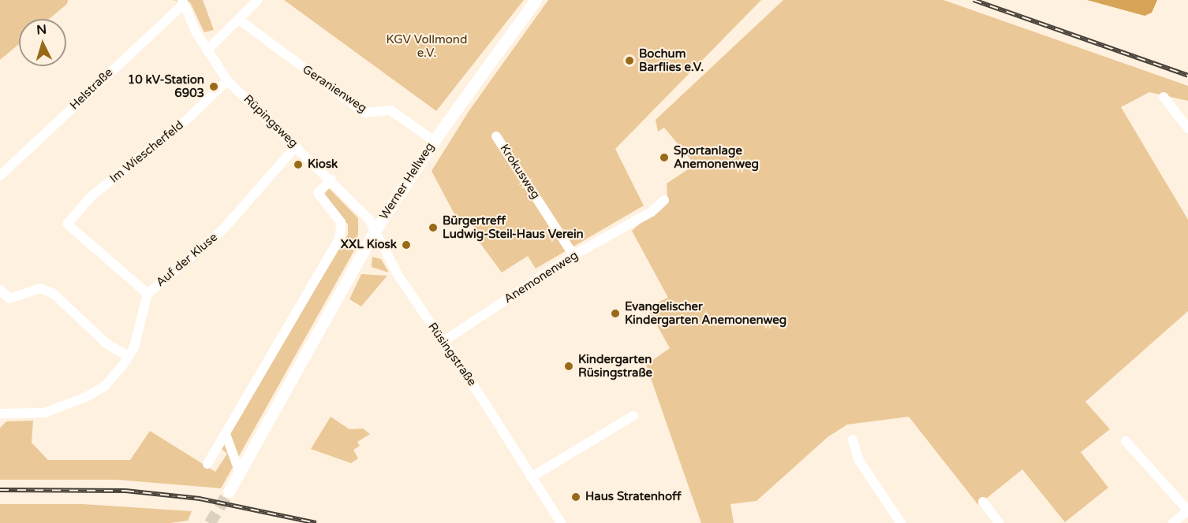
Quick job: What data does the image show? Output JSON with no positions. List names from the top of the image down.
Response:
{
  "streets": {
    "main road": ["Werner Hellweg"],
    "street": [
      "Helstraße",
      "Geranienweg",
      "Rüpingsweg",
      "Im Wiescherfeld",
      "Krokusweg",
      "Auf der Kluse",
      "Anemonenweg",
      "Rüsingstraße"
    ]
  },
  "crossings": [
    ["Helstraße", "Rüpingsweg"],
    ["Geranienweg", "Werner Hellweg"],
    ["Rüpingsweg", "Im Wiescherfeld"],
    ["Rüpingsweg", "Werner Hellweg"],
    ["Rüpingsweg", "Auf der Kluse"],
    ["Rüpingsweg", "Rüsingstraße"],
    ["Im Wiescherfeld", "Auf der Kluse"],
    ["Krokusweg", "Anemonenweg"],
    ["Werner Hellweg", "Rüsingstraße"],
    ["Anemonenweg", "Rüsingstraße"]
  ],
  "parks": ["KGV Vollmond e.V."],
  "places": [
    "Bochum Barflies e.V.",
    "10 kV-Station 6903",
    "Sportanlage Anemonenweg",
    "Kiosk",
    "Bürgertreff Ludwig-Steil-Haus Verein",
    "XXL Kiosk",
    "Evangelischer Kindergarten Anemonenweg",
    "Kindergarten Rüsingstraße",
    "Haus Stratenhoff"
  ],
  "north": "top"
}
